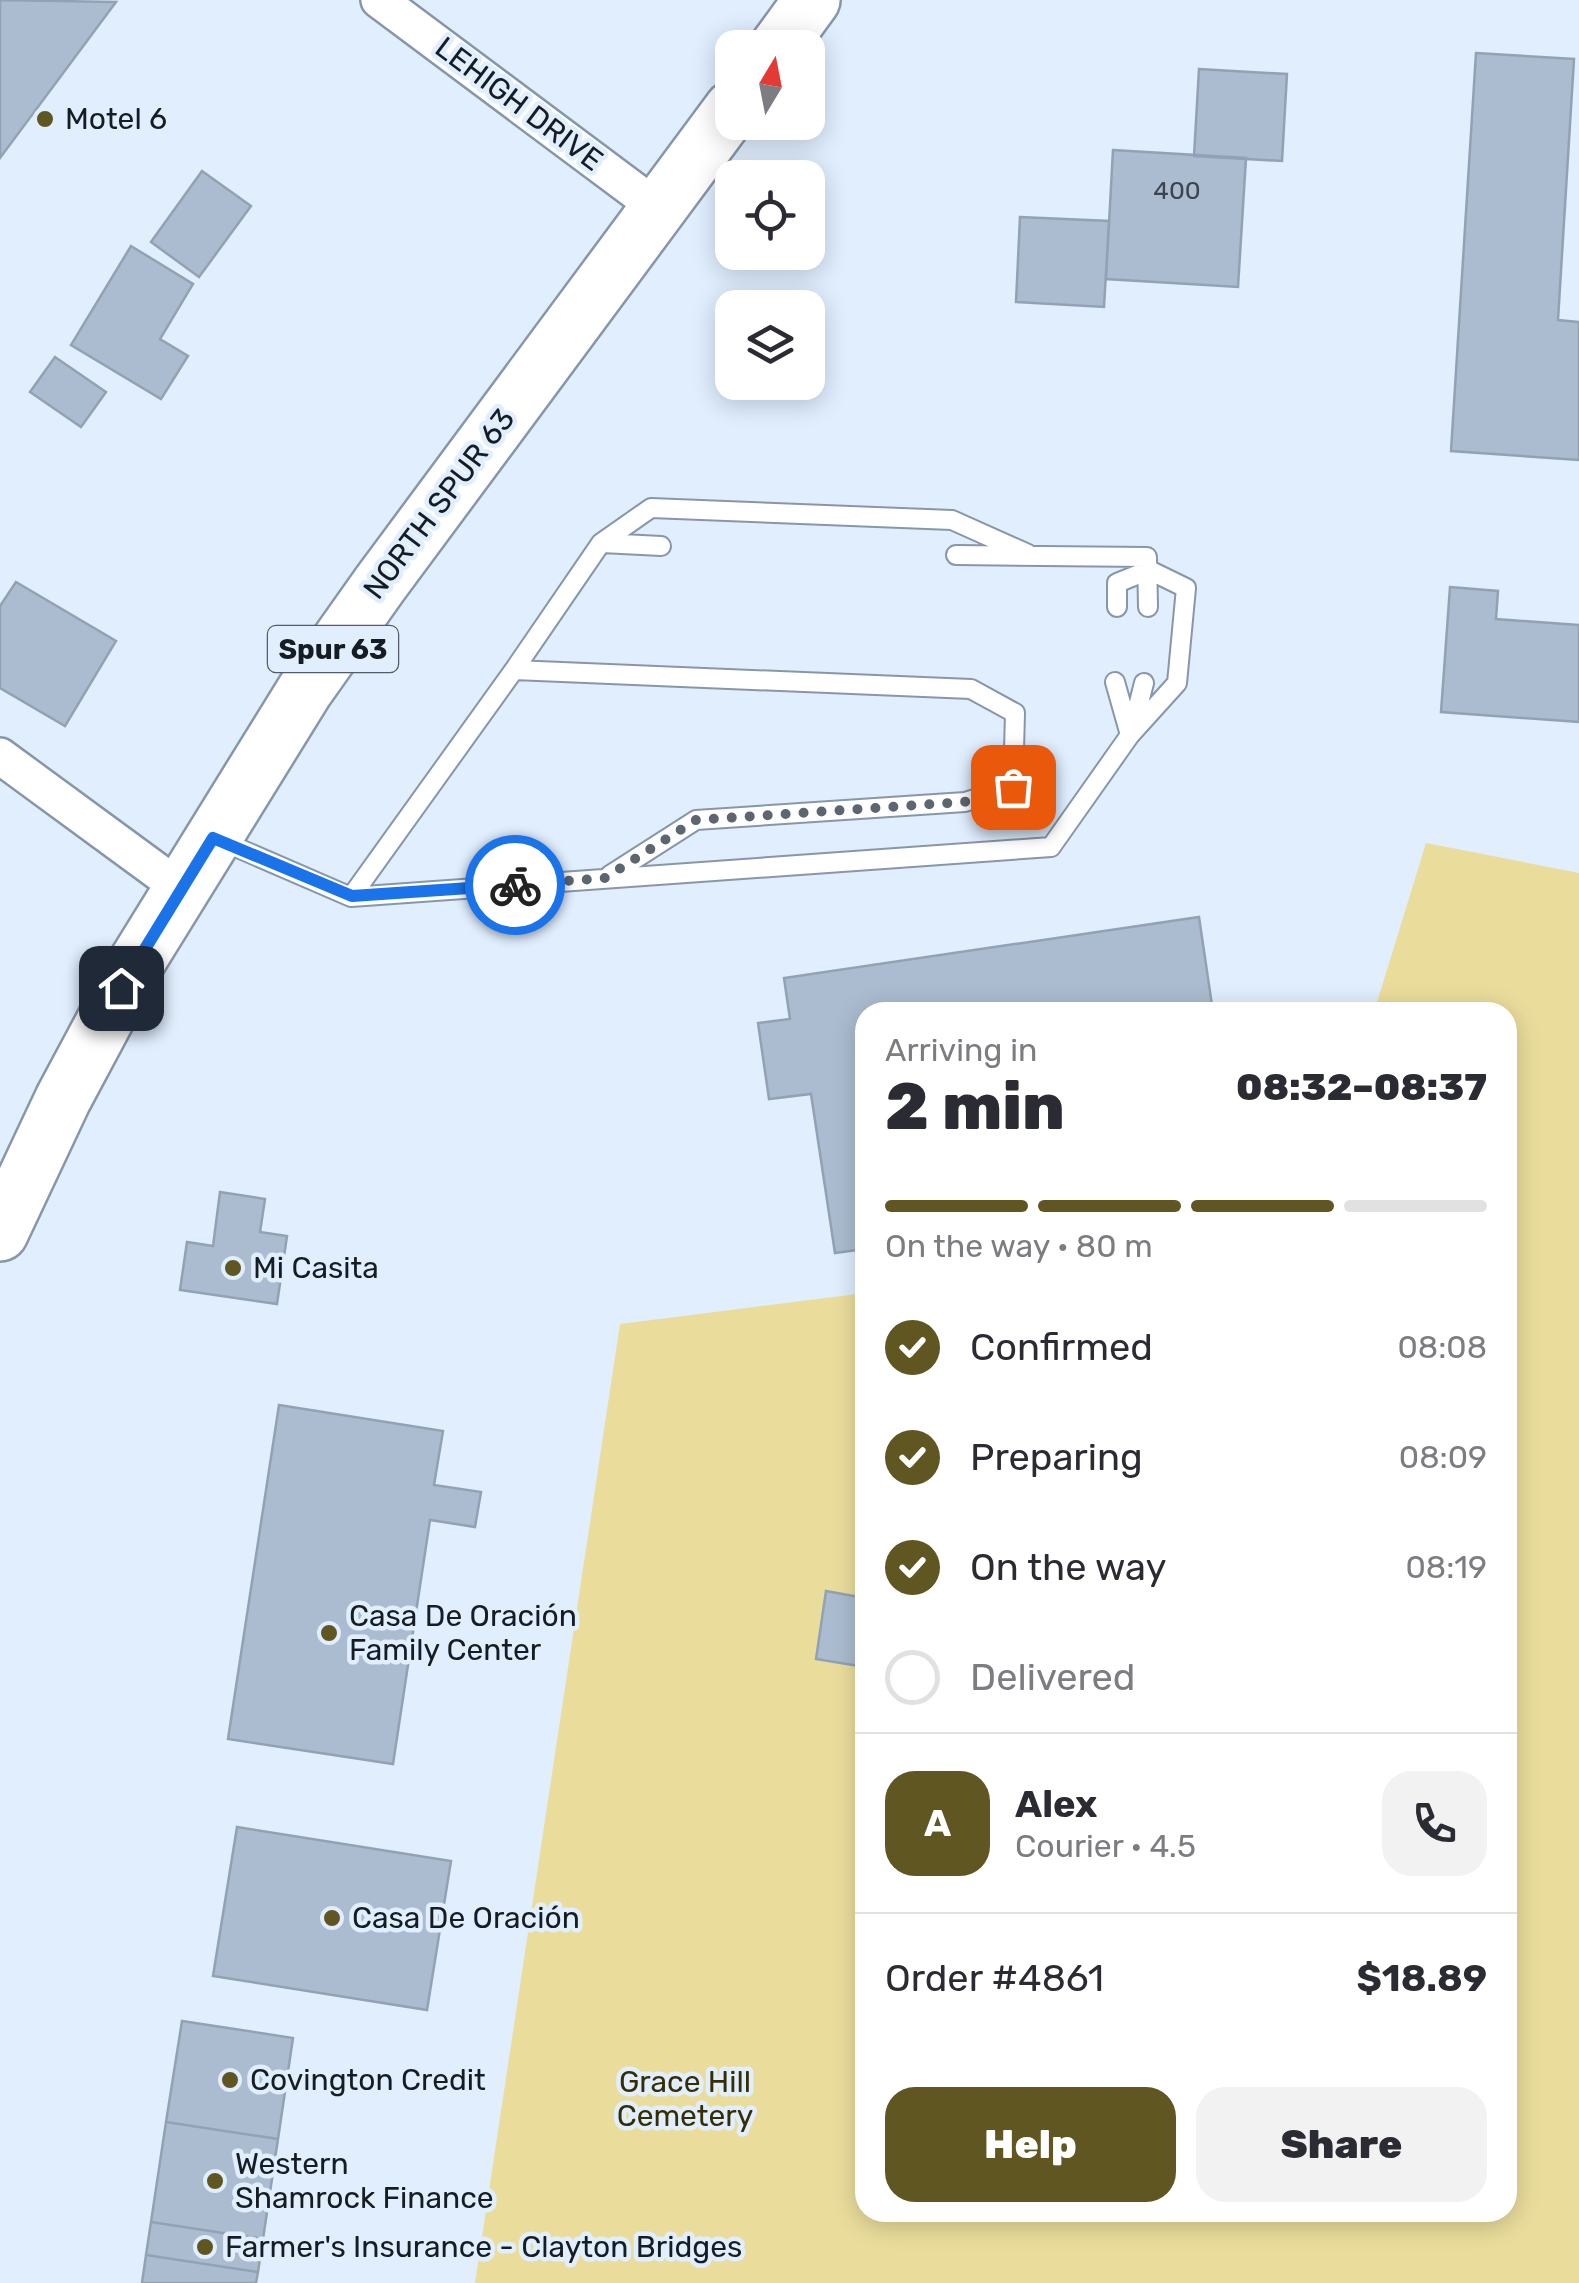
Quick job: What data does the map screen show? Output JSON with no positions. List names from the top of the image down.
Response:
{
  "streets": {
    "main road": ["NORTH SPUR 63", "Spur 63"],
    "street": ["LEHIGH DRIVE"]
  },
  "crossings": [
    ["LEHIGH DRIVE", "NORTH SPUR 63"]
  ],
  "parks": ["Grace Hill Cemetery"],
  "places": [
    "Motel 6",
    "Mi Casita",
    "Casa De Oración Family Center",
    "Casa De Oración",
    "Covington Credit",
    "Western Shamrock Finance",
    "Farmer's Insurance - Clayton Bridges"
  ],
  "house_numbers": ["400"],
  "north": "top",
  "page": {
    "heading": ["2 min", "Arriving in", "08:32–08:37"],
    "panel": [
      "Alex",
      "Courier · 4.5",
      "Order #4861",
      "$18.89"
    ],
    "bar": "On the way · 80 m",
    "list": [
      ["Confirmed", "08:08"],
      ["Preparing", "08:09"],
      ["On the way", "08:19"],
      "Delivered"
    ],
    "round": "A",
    "buttons": ["Help", "Share"]
  }
}
